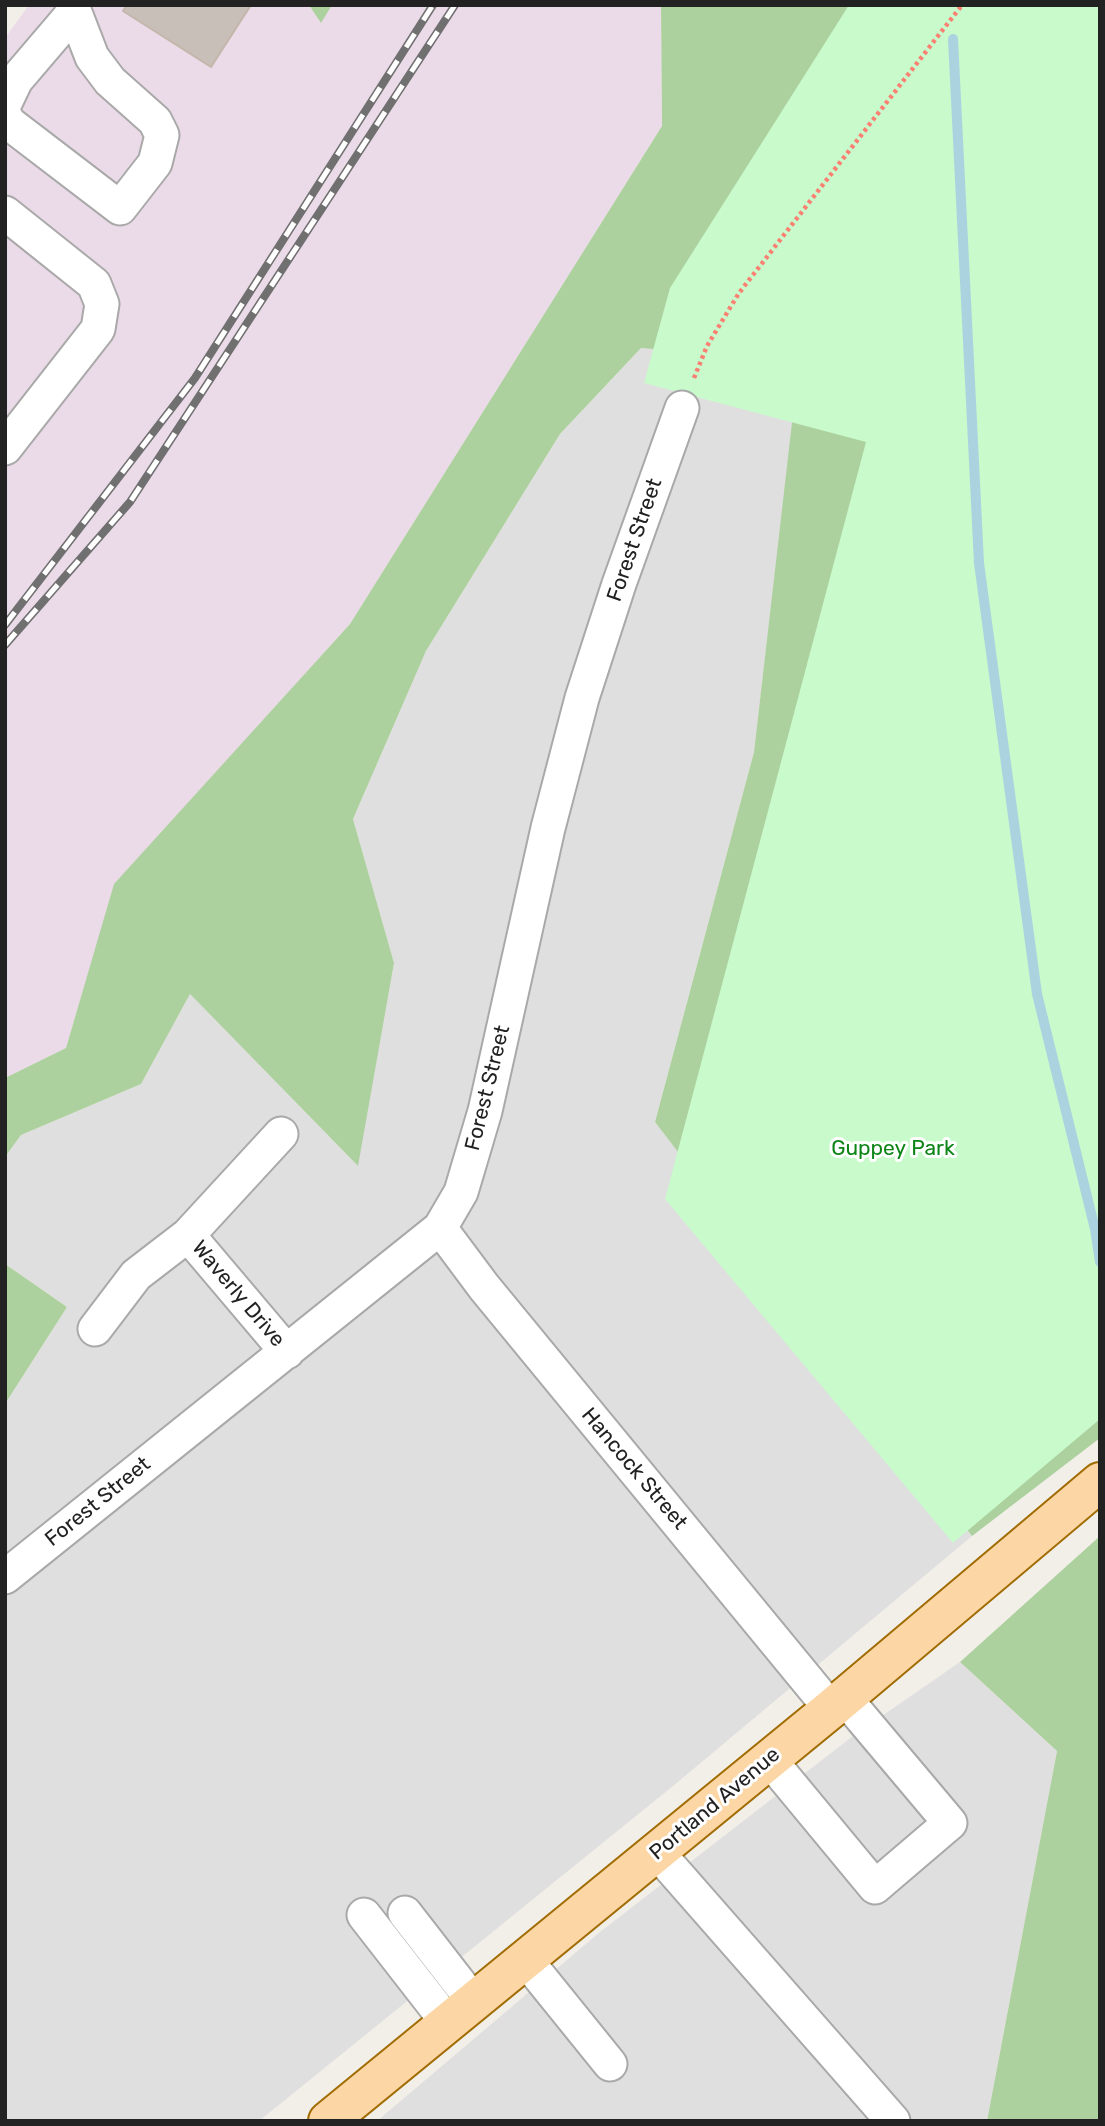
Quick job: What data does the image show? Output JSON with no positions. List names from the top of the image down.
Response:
{
  "streets": {
    "main road": ["Portland Avenue"],
    "street": ["Forest Street", "Waverly Drive", "Hancock Street"]
  },
  "crossings": [
    ["Forest Street", "Waverly Drive"],
    ["Forest Street", "Hancock Street"],
    ["Hancock Street", "Portland Avenue"]
  ],
  "parks": ["Guppey Park"]
}
